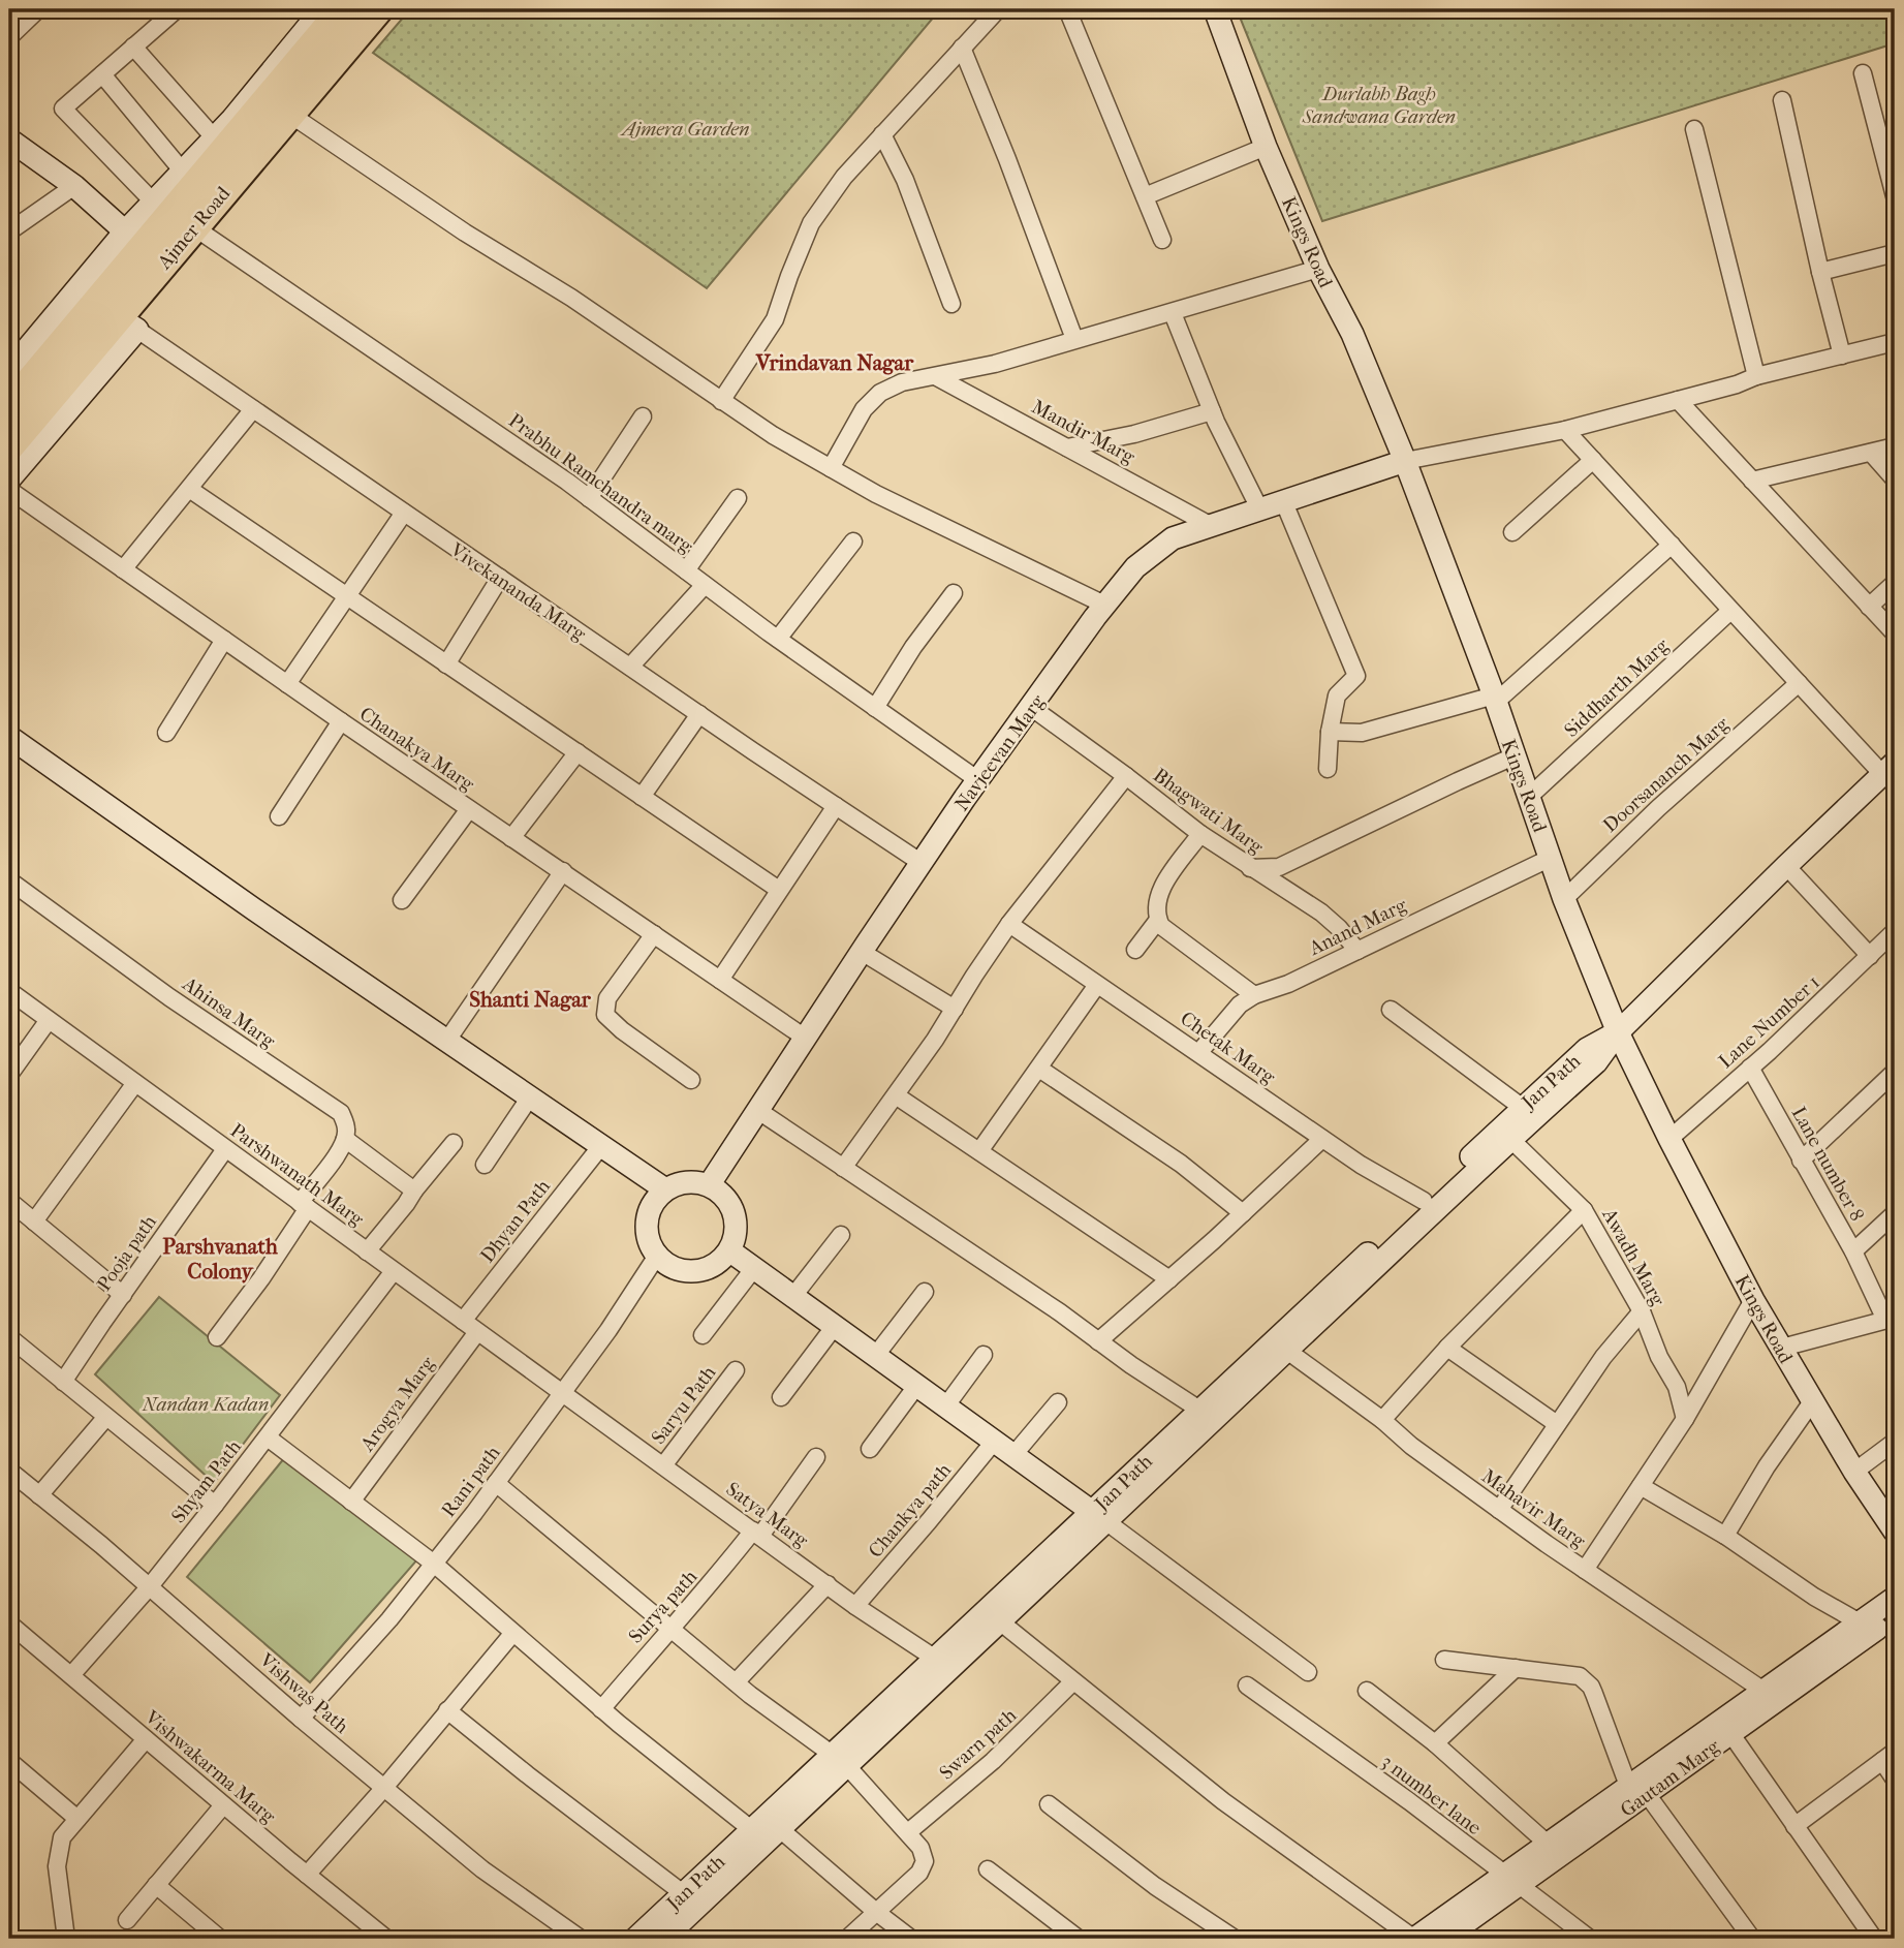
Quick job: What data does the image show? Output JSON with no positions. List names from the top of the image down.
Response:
{
  "streets": {
    "highway": ["Ajmer Road"],
    "street": [
      "Kings Road",
      "Mandir Marg",
      "Prabhu Ramchandra marg",
      "Vivekananda Marg",
      "Siddharth Marg",
      "Chanakya Marg",
      "Navjeevan Marg",
      "Doorsananch Marg",
      "Bhagwati Marg",
      "Anand Marg",
      "Ahinsa Marg",
      "Lane Number 1",
      "Chetak Marg",
      "Jan Path",
      "Lane number 8",
      "Parshwanath Marg",
      "Dhyan Path",
      "Pooja path",
      "Awadh Marg",
      "Arogya Marg",
      "Saryu Path",
      "Shyam Path",
      "Rani path",
      "Mahavir Marg",
      "Chankya path",
      "Satya Marg",
      "Surya path",
      "Vishwas Path",
      "Swarn path",
      "Vishwakarma Marg",
      "Gautam Marg",
      "3 number lane"
    ]
  },
  "crossings": [
    ["Ajmer Road", "Prabhu Ramchandra marg"],
    ["Ajmer Road", "Vivekananda Marg"],
    ["Kings Road", "Siddharth Marg"],
    ["Kings Road", "Navjeevan Marg"],
    ["Kings Road", "Doorsananch Marg"],
    ["Kings Road", "Anand Marg"],
    ["Kings Road", "Lane Number 1"],
    ["Kings Road", "Jan Path"],
    ["Mandir Marg", "Navjeevan Marg"],
    ["Prabhu Ramchandra marg", "Navjeevan Marg"],
    ["Vivekananda Marg", "Navjeevan Marg"],
    ["Chanakya Marg", "Navjeevan Marg"],
    ["Navjeevan Marg", "Bhagwati Marg"],
    ["Navjeevan Marg", "Rani path"],
    ["Bhagwati Marg", "Anand Marg"],
    ["Anand Marg", "Chetak Marg"],
    ["Lane Number 1", "Lane number 8"],
    ["Chetak Marg", "Jan Path"],
    ["Jan Path", "Awadh Marg"],
    ["Jan Path", "Mahavir Marg"],
    ["Jan Path", "Satya Marg"],
    ["Parshwanath Marg", "Dhyan Path"],
    ["Parshwanath Marg", "Pooja path"],
    ["Parshwanath Marg", "Arogya Marg"],
    ["Parshwanath Marg", "Shyam Path"],
    ["Parshwanath Marg", "Rani path"],
    ["Parshwanath Marg", "Satya Marg"],
    ["Saryu Path", "Satya Marg"],
    ["Shyam Path", "Vishwas Path"],
    ["Shyam Path", "Vishwakarma Marg"],
    ["Rani path", "Satya Marg"],
    ["Rani path", "Vishwas Path"],
    ["Chankya path", "Satya Marg"],
    ["Satya Marg", "Surya path"],
    ["Gautam Marg", "3 number lane"]
  ],
  "districts": ["Vrindavan Nagar", "Shanti Nagar", "Parshvanath Colony"],
  "parks": ["Durlabh Bagh Sandwana Garden", "Ajmera Garden", "Nandan Kadan"]
}
